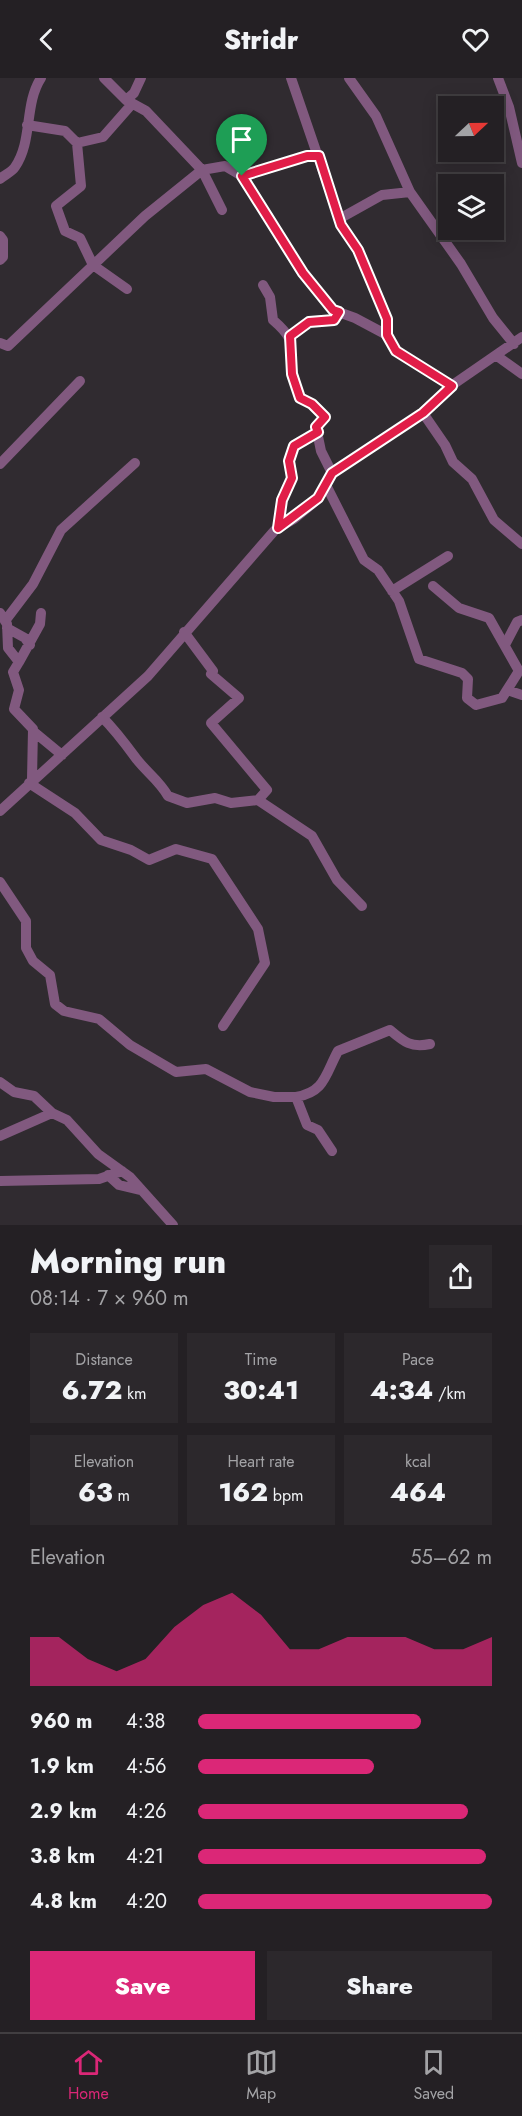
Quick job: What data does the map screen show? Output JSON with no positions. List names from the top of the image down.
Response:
{
  "north": "right",
  "page": {
    "header": "Stridr",
    "heading": ["Morning run", "08:14 · 7 × 960 m"],
    "stats": [
      ["Distance", "6.72 km"],
      ["Time", "30:41"],
      ["Pace", "4:34 /km"],
      ["Elevation", "63 m"],
      ["Heart rate", "162 bpm"],
      ["kcal", "464"]
    ],
    "chart": ["Elevation", "55–62 m"],
    "list": [
      {
        "name": "960 m",
        "note": "4:38"
      },
      {
        "name": "1.9 km",
        "note": "4:56"
      },
      {
        "name": "2.9 km",
        "note": "4:26"
      },
      {
        "name": "3.8 km",
        "note": "4:21"
      },
      {
        "name": "4.8 km",
        "note": "4:20"
      }
    ],
    "buttons": ["Save", "Share"],
    "tabs": ["Home", "Map", "Saved"]
  }
}
